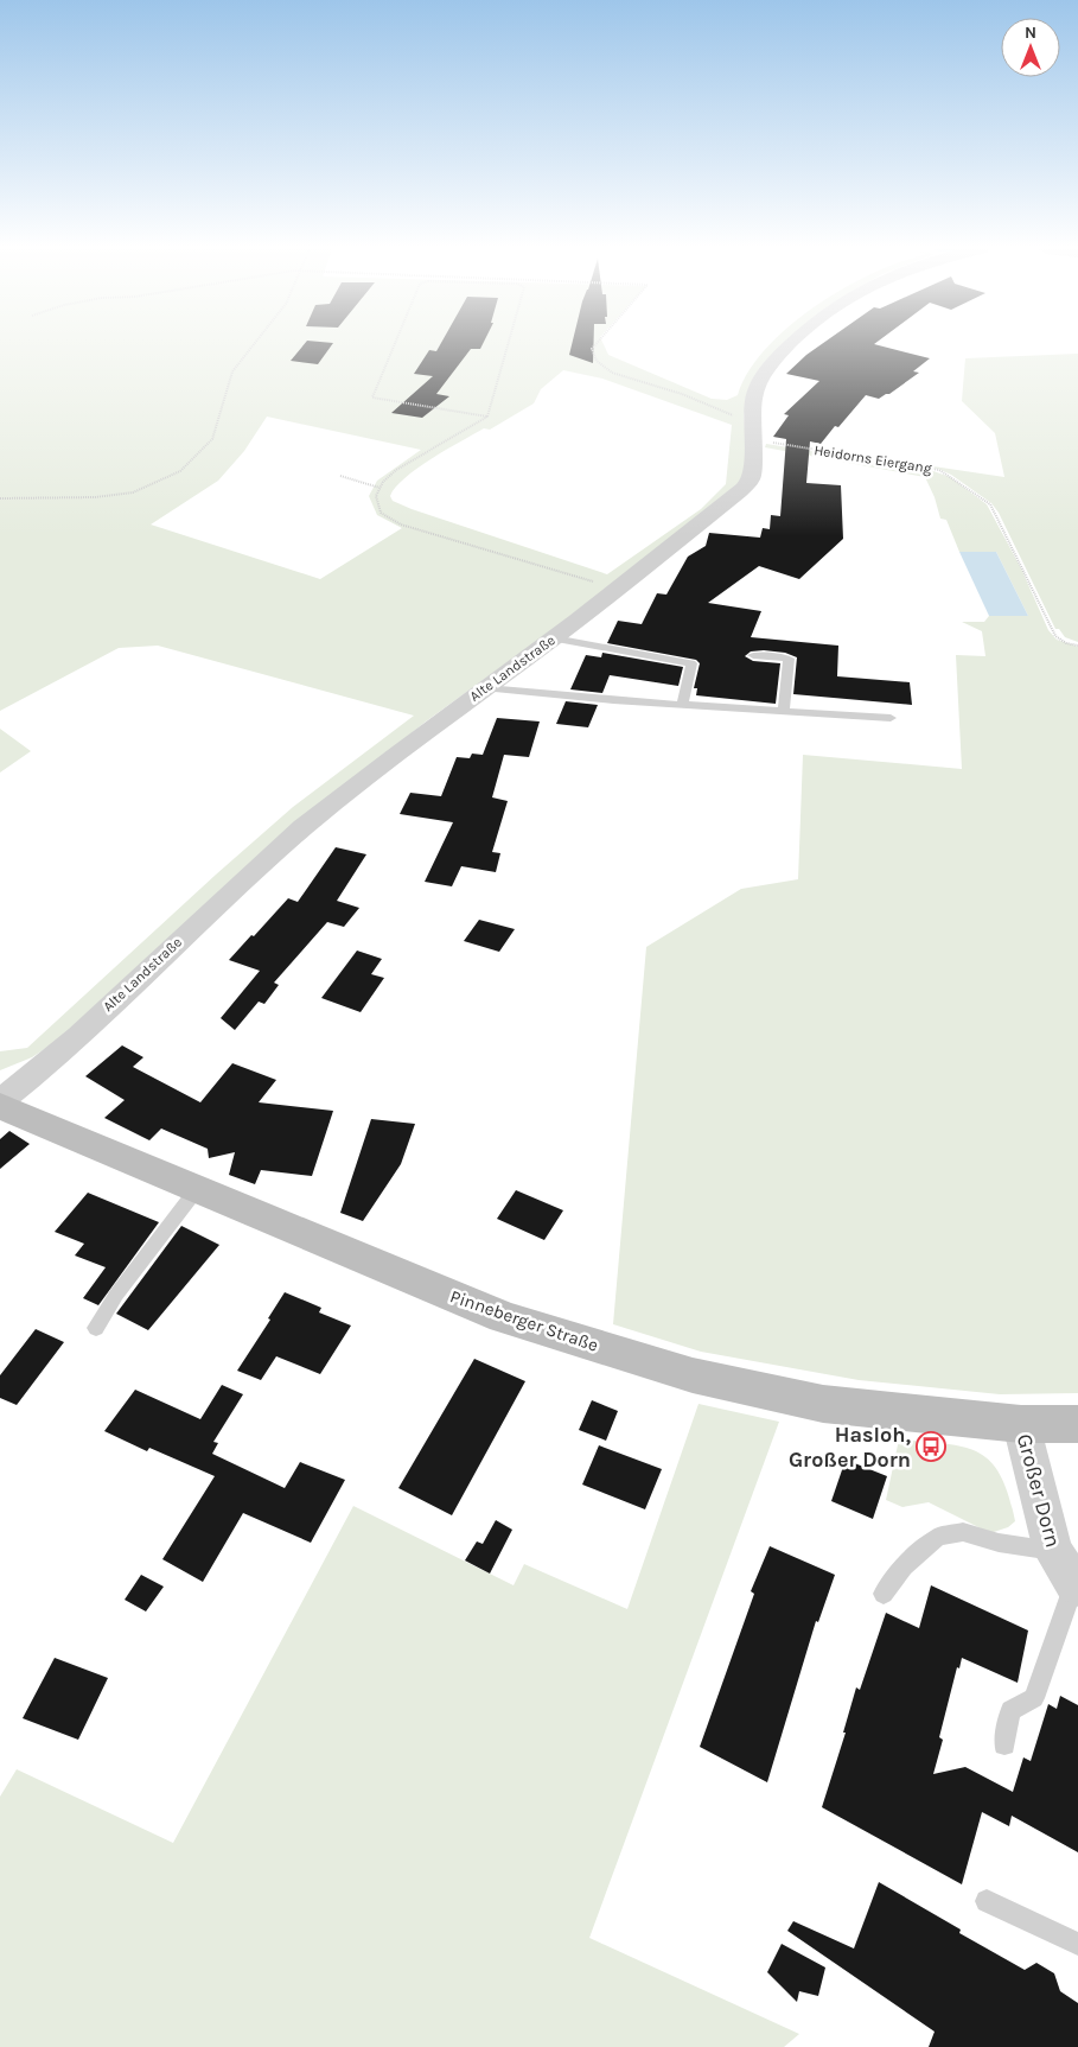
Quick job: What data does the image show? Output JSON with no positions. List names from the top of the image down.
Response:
{
  "streets": {
    "main road": ["Pinneberger Straße"],
    "street": ["Alte Landstraße", "Großer Dorn"],
    "path": ["Heidorns Eiergang"]
  },
  "crossings": [
    ["Heidorns Eiergang", "Alte Landstraße"],
    ["Pinneberger Straße", "Großer Dorn"]
  ],
  "places": {
    "bus stop": ["Hasloh, Großer Dorn"]
  },
  "north": "top"
}
